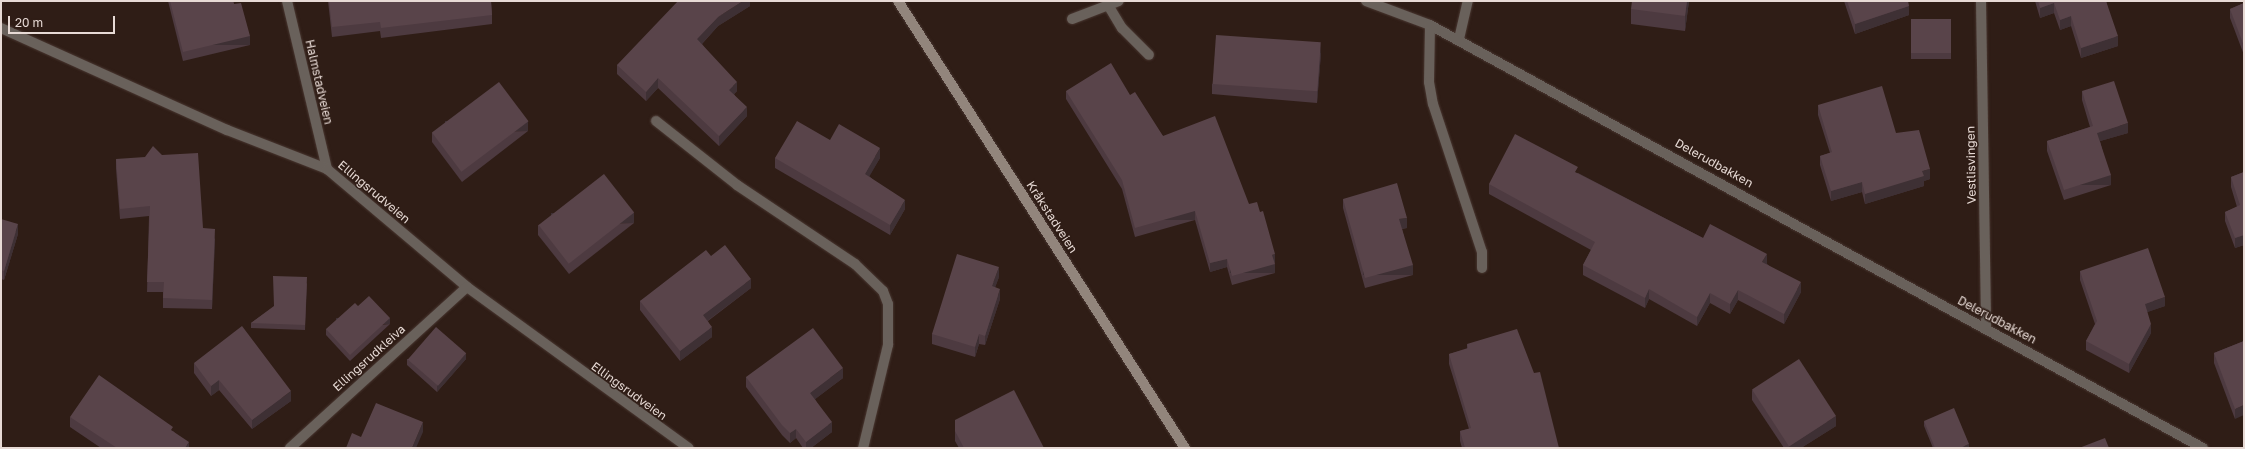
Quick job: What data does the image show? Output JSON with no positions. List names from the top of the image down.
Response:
{
  "streets": {
    "main road": ["Kråkstadveien"],
    "street": [
      "Halmstadveien",
      "Delerudbakken",
      "Vestlisvingen",
      "Ellingsrudveien",
      "Ellingsrudkleiva"
    ]
  },
  "crossings": [
    ["Halmstadveien", "Ellingsrudveien"],
    ["Delerudbakken", "Vestlisvingen"],
    ["Ellingsrudveien", "Ellingsrudkleiva"]
  ],
  "scale_bar": "20 m"
}
